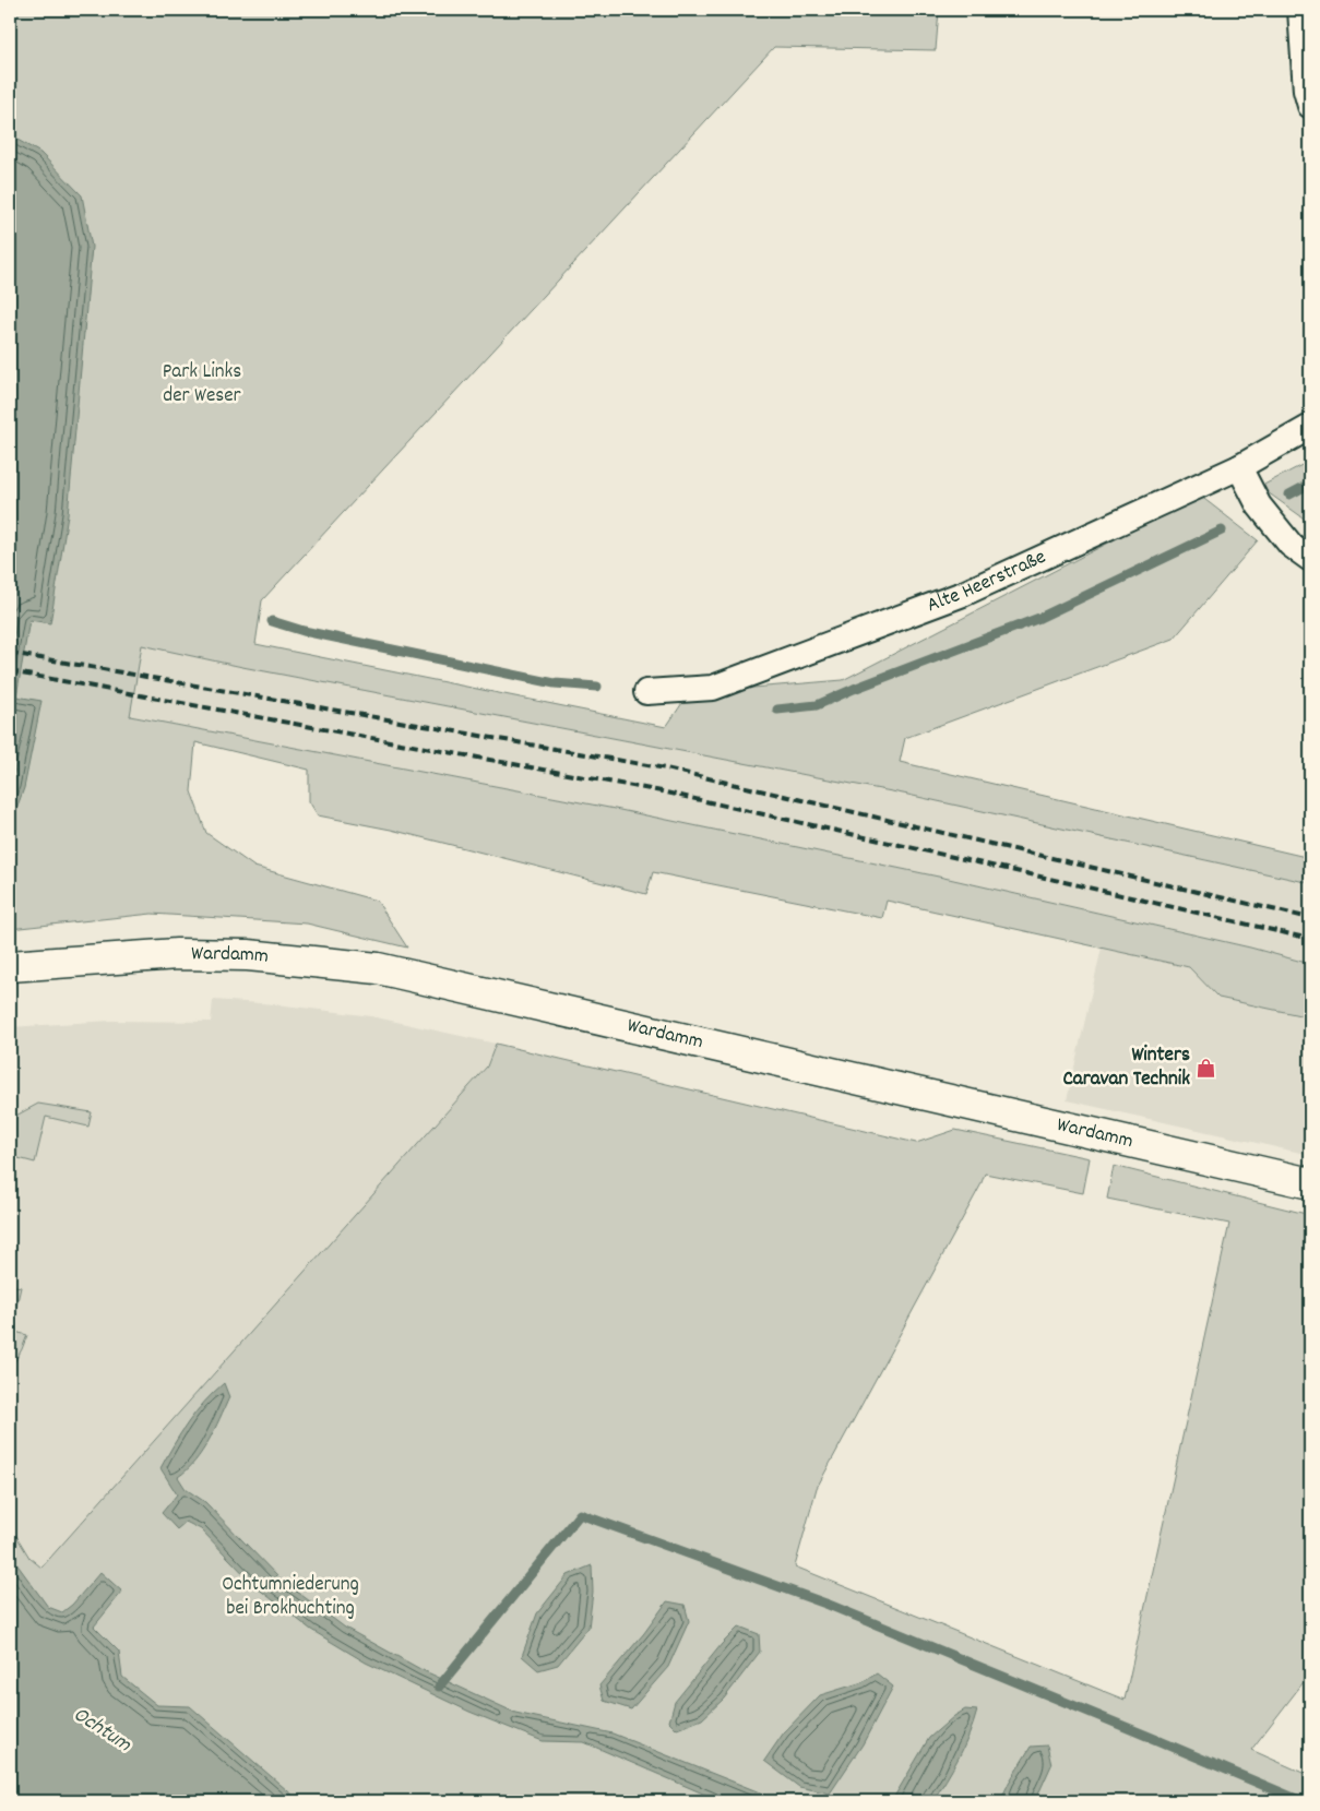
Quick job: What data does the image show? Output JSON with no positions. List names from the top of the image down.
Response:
{
  "streets": {
    "street": ["Alte Heerstraße", "Wardamm"]
  },
  "water": ["Ochtum"],
  "parks": ["Park Links der Weser", "Ochtumniederung bei Brokhuchting"],
  "places": {
    "shop": ["Winters Caravan Technik"]
  }
}
